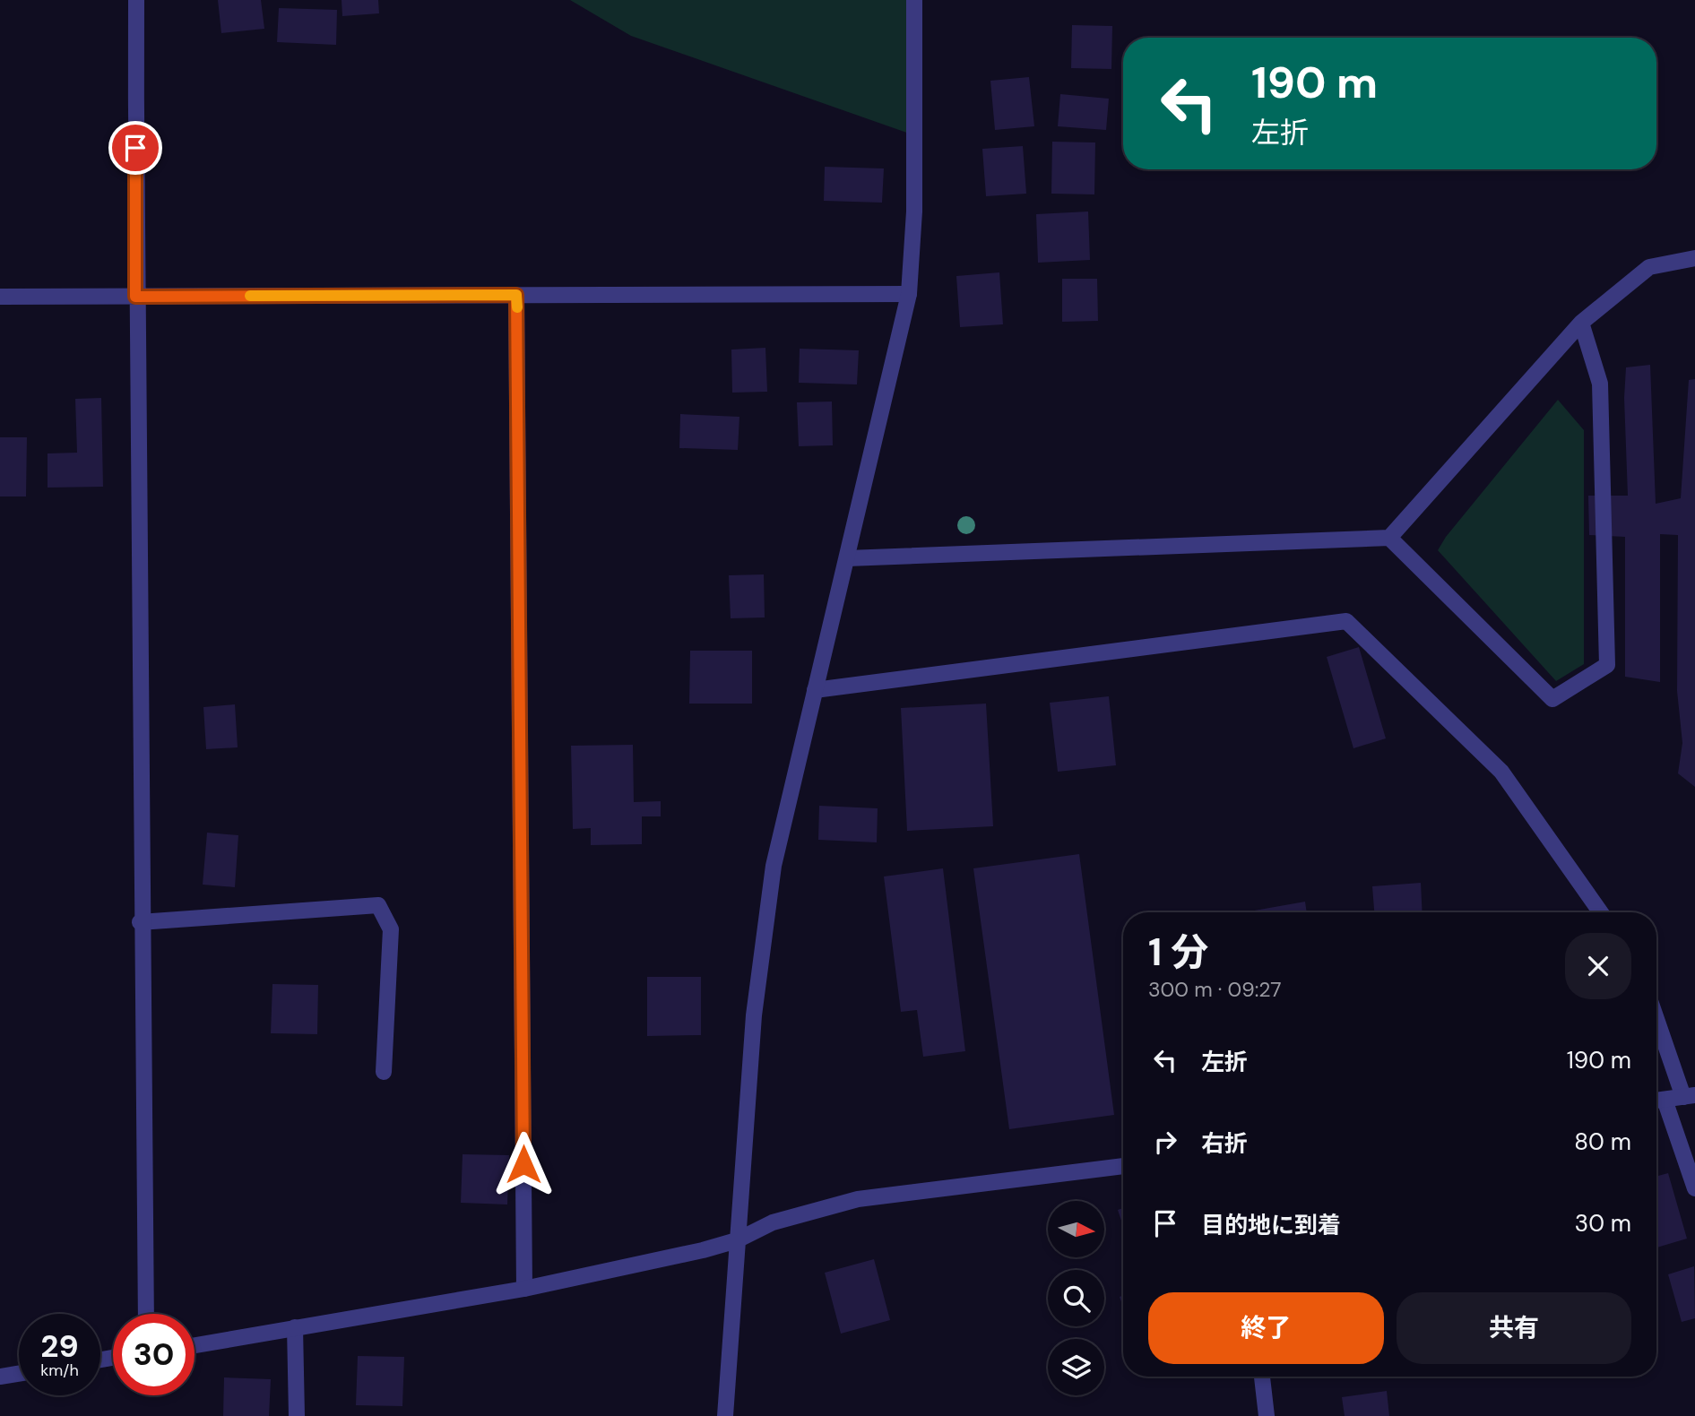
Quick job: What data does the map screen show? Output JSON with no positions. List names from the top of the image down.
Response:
{
  "north": "right",
  "page": {
    "turn": ["190 m", "左折"],
    "heading": ["1 分", "300 m · 09:27"],
    "list": [
      {
        "name": "左折",
        "value": "190 m"
      },
      {
        "name": "右折",
        "value": "80 m"
      },
      {
        "name": "目的地に到着",
        "value": "30 m"
      }
    ],
    "buttons": ["終了", "共有"],
    "speed": "29 km/h",
    "limit": "30"
  }
}
